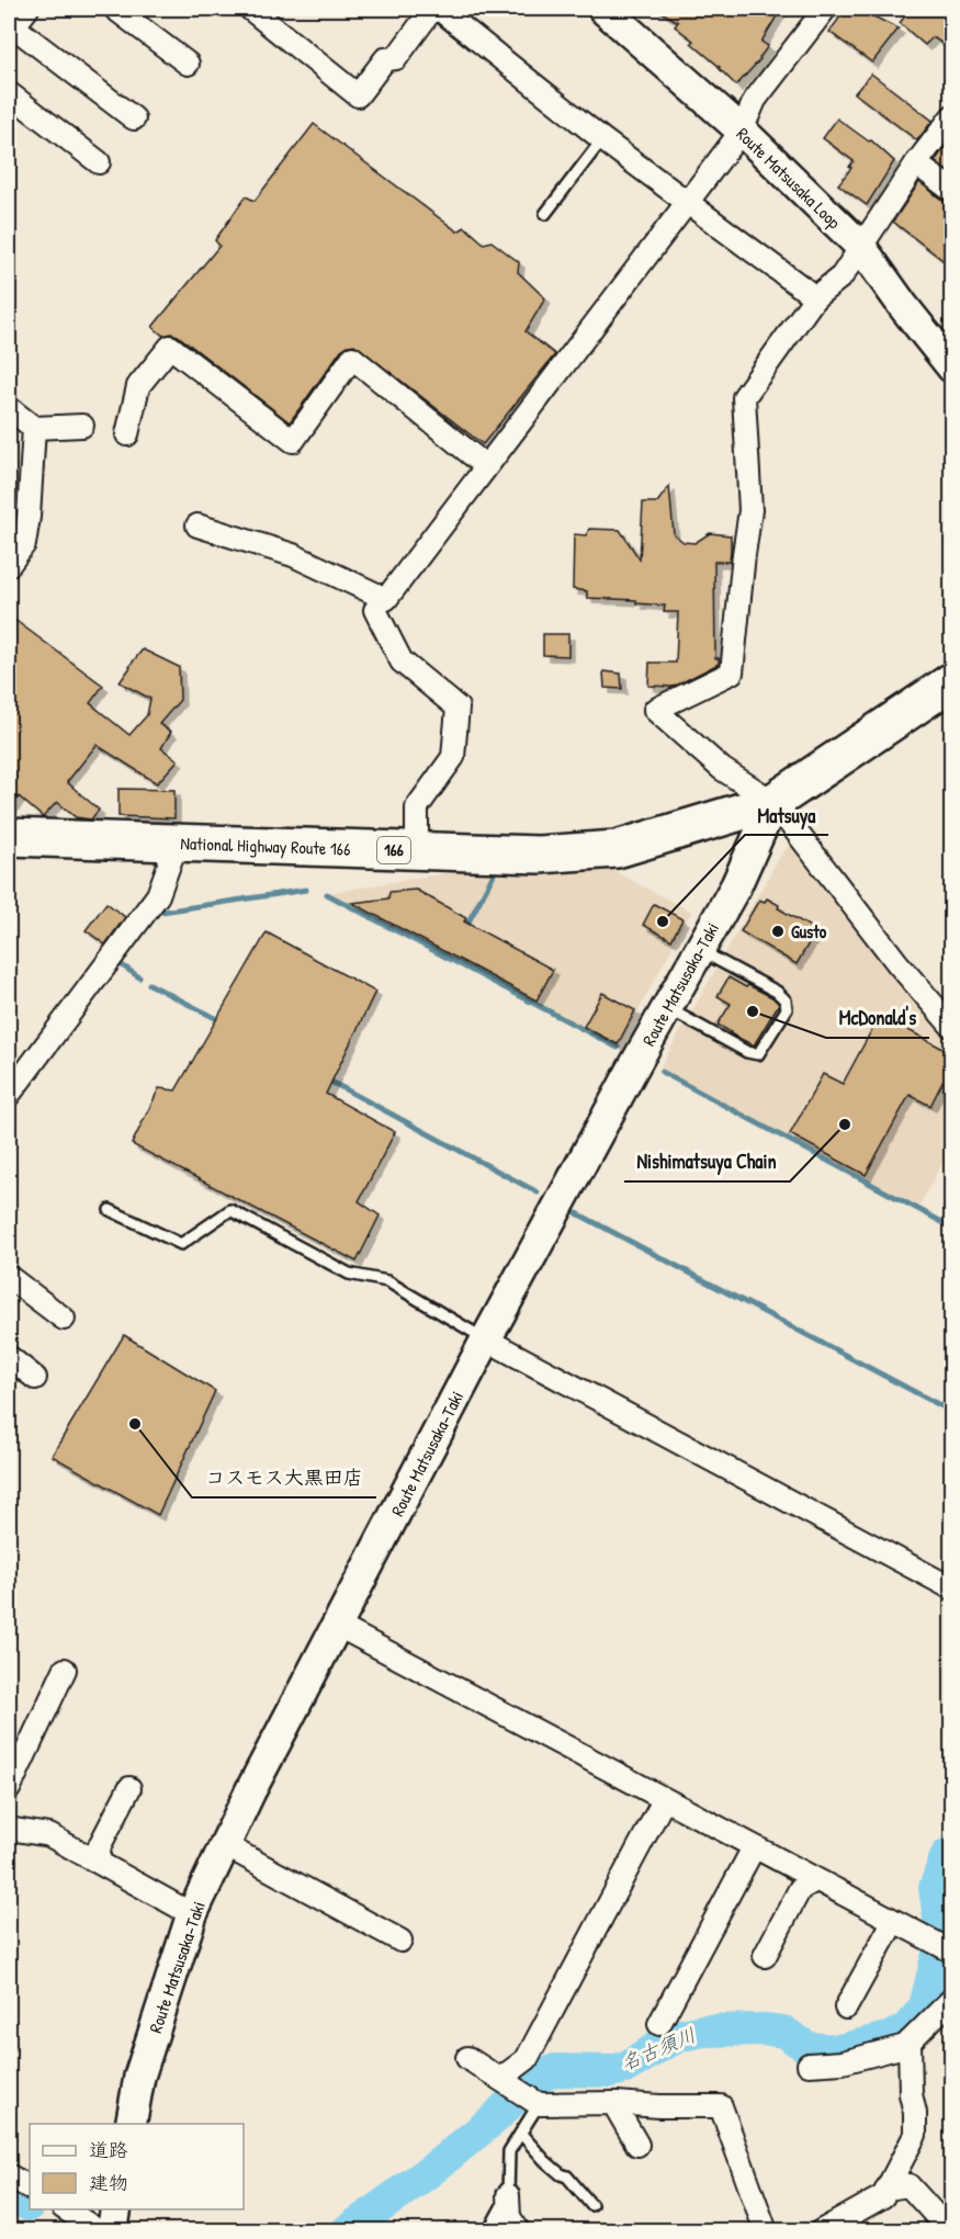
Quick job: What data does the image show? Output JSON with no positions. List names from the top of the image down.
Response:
{
  "streets": {
    "highway": ["National Highway Route 166", "166"],
    "main road": ["Route Matsusaka Loop", "Route Matsusaka-Taki"]
  },
  "crossings": [
    ["National Highway Route 166", "Route Matsusaka-Taki"]
  ],
  "water": ["名古須川"],
  "places": [
    "Matsuya",
    "Gusto",
    "McDonald's",
    "Nishimatsuya Chain",
    "コスモス大黒田店"
  ],
  "legend": ["道路", "建物"]
}
